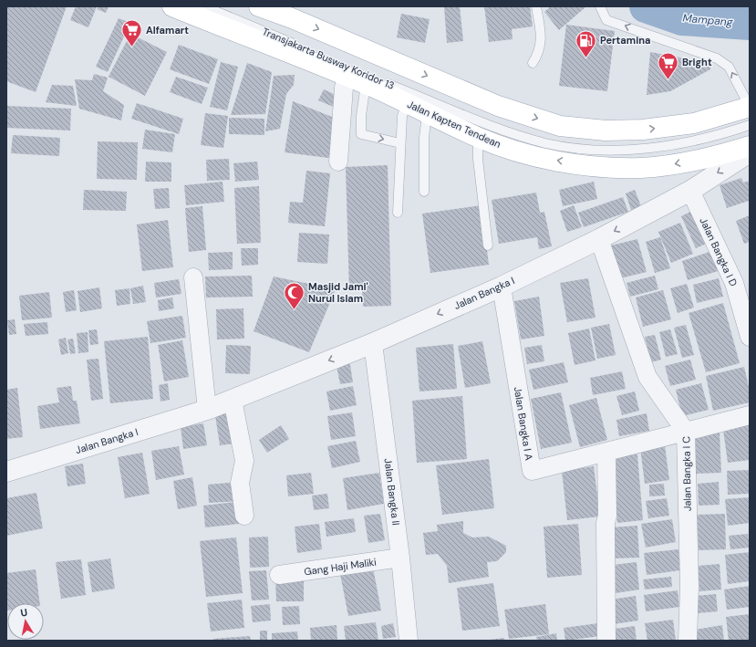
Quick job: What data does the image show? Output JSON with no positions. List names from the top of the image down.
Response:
{
  "streets": {
    "main road": ["Jalan Kapten Tendean"],
    "street": [
      "Jalan Bangka I D",
      "Jalan Bangka I",
      "Jalan Bangka I A",
      "Jalan Bangka I C",
      "Jalan Bangka II",
      "Gang Haji Maliki"
    ],
    "lane": ["Transjakarta Busway Koridor 13"]
  },
  "crossings": [
    ["Jalan Bangka I D", "Jalan Bangka I"],
    ["Jalan Bangka I", "Jalan Bangka I A"],
    ["Jalan Bangka I", "Jalan Bangka I C"],
    ["Jalan Bangka I", "Jalan Bangka II"],
    ["Jalan Bangka II", "Gang Haji Maliki"]
  ],
  "one_way": ["Jalan Bangka I"],
  "water": ["Mampang"],
  "places": {
    "supermarket": ["Alfamart", "Bright"],
    "fuel station": ["Pertamina"],
    "mosque": ["Masjid Jami' Nurul Islam"]
  },
  "north": "top"
}
